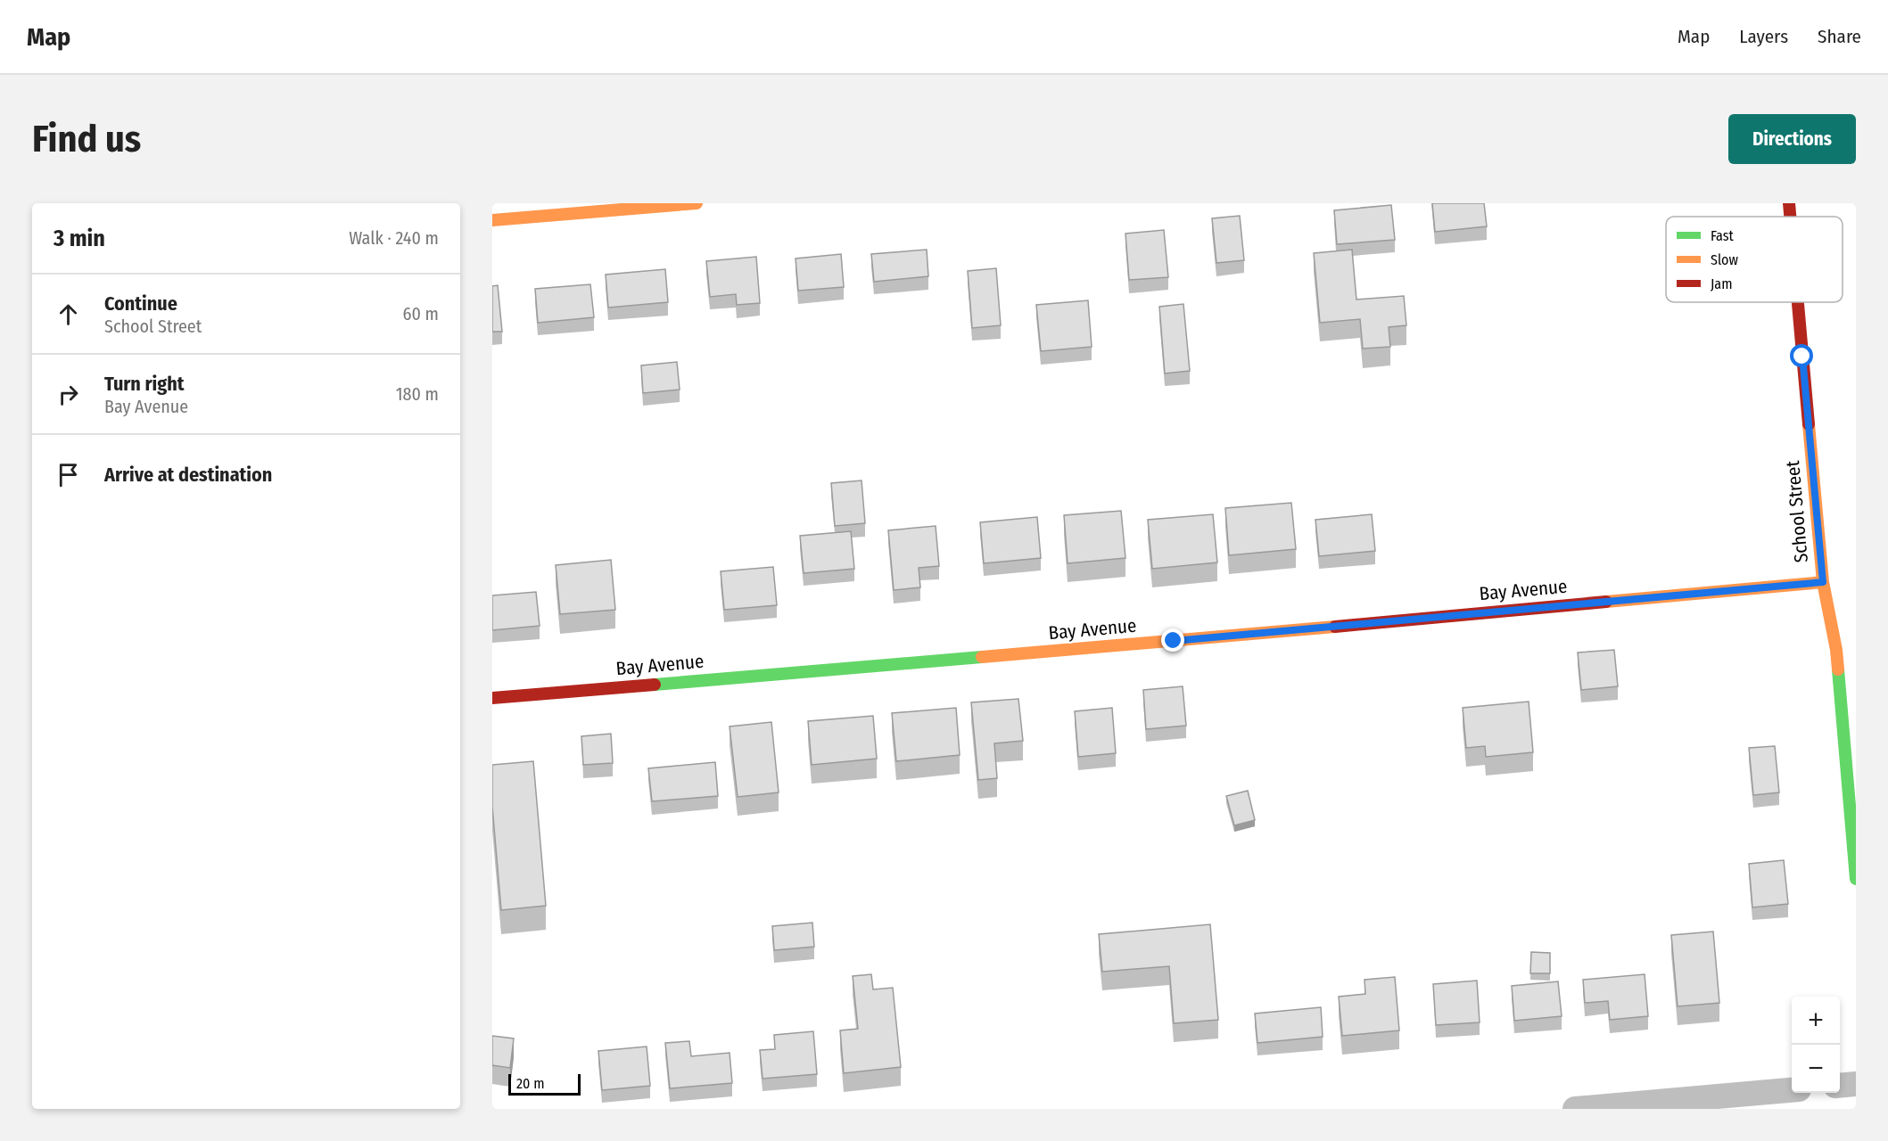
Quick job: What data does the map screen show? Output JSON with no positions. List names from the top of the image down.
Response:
{
  "streets": {
    "street": ["School Street", "Bay Avenue"]
  },
  "crossings": [
    ["School Street", "Bay Avenue"]
  ],
  "legend": ["Fast", "Slow", "Jam"],
  "scale_bar": "20 m",
  "page": {
    "header": "Map",
    "nav": ["Map", "Layers", "Share"],
    "buttons": "Directions",
    "title": "Find us",
    "heading": ["3 min", "Walk · 240 m"],
    "list": [
      ["Continue", "School Street", "60 m"],
      ["Turn right", "Bay Avenue", "180 m"],
      "Arrive at destination"
    ],
    "map_buttons": ["+", "−"],
    "scale": "20 m"
  }
}
